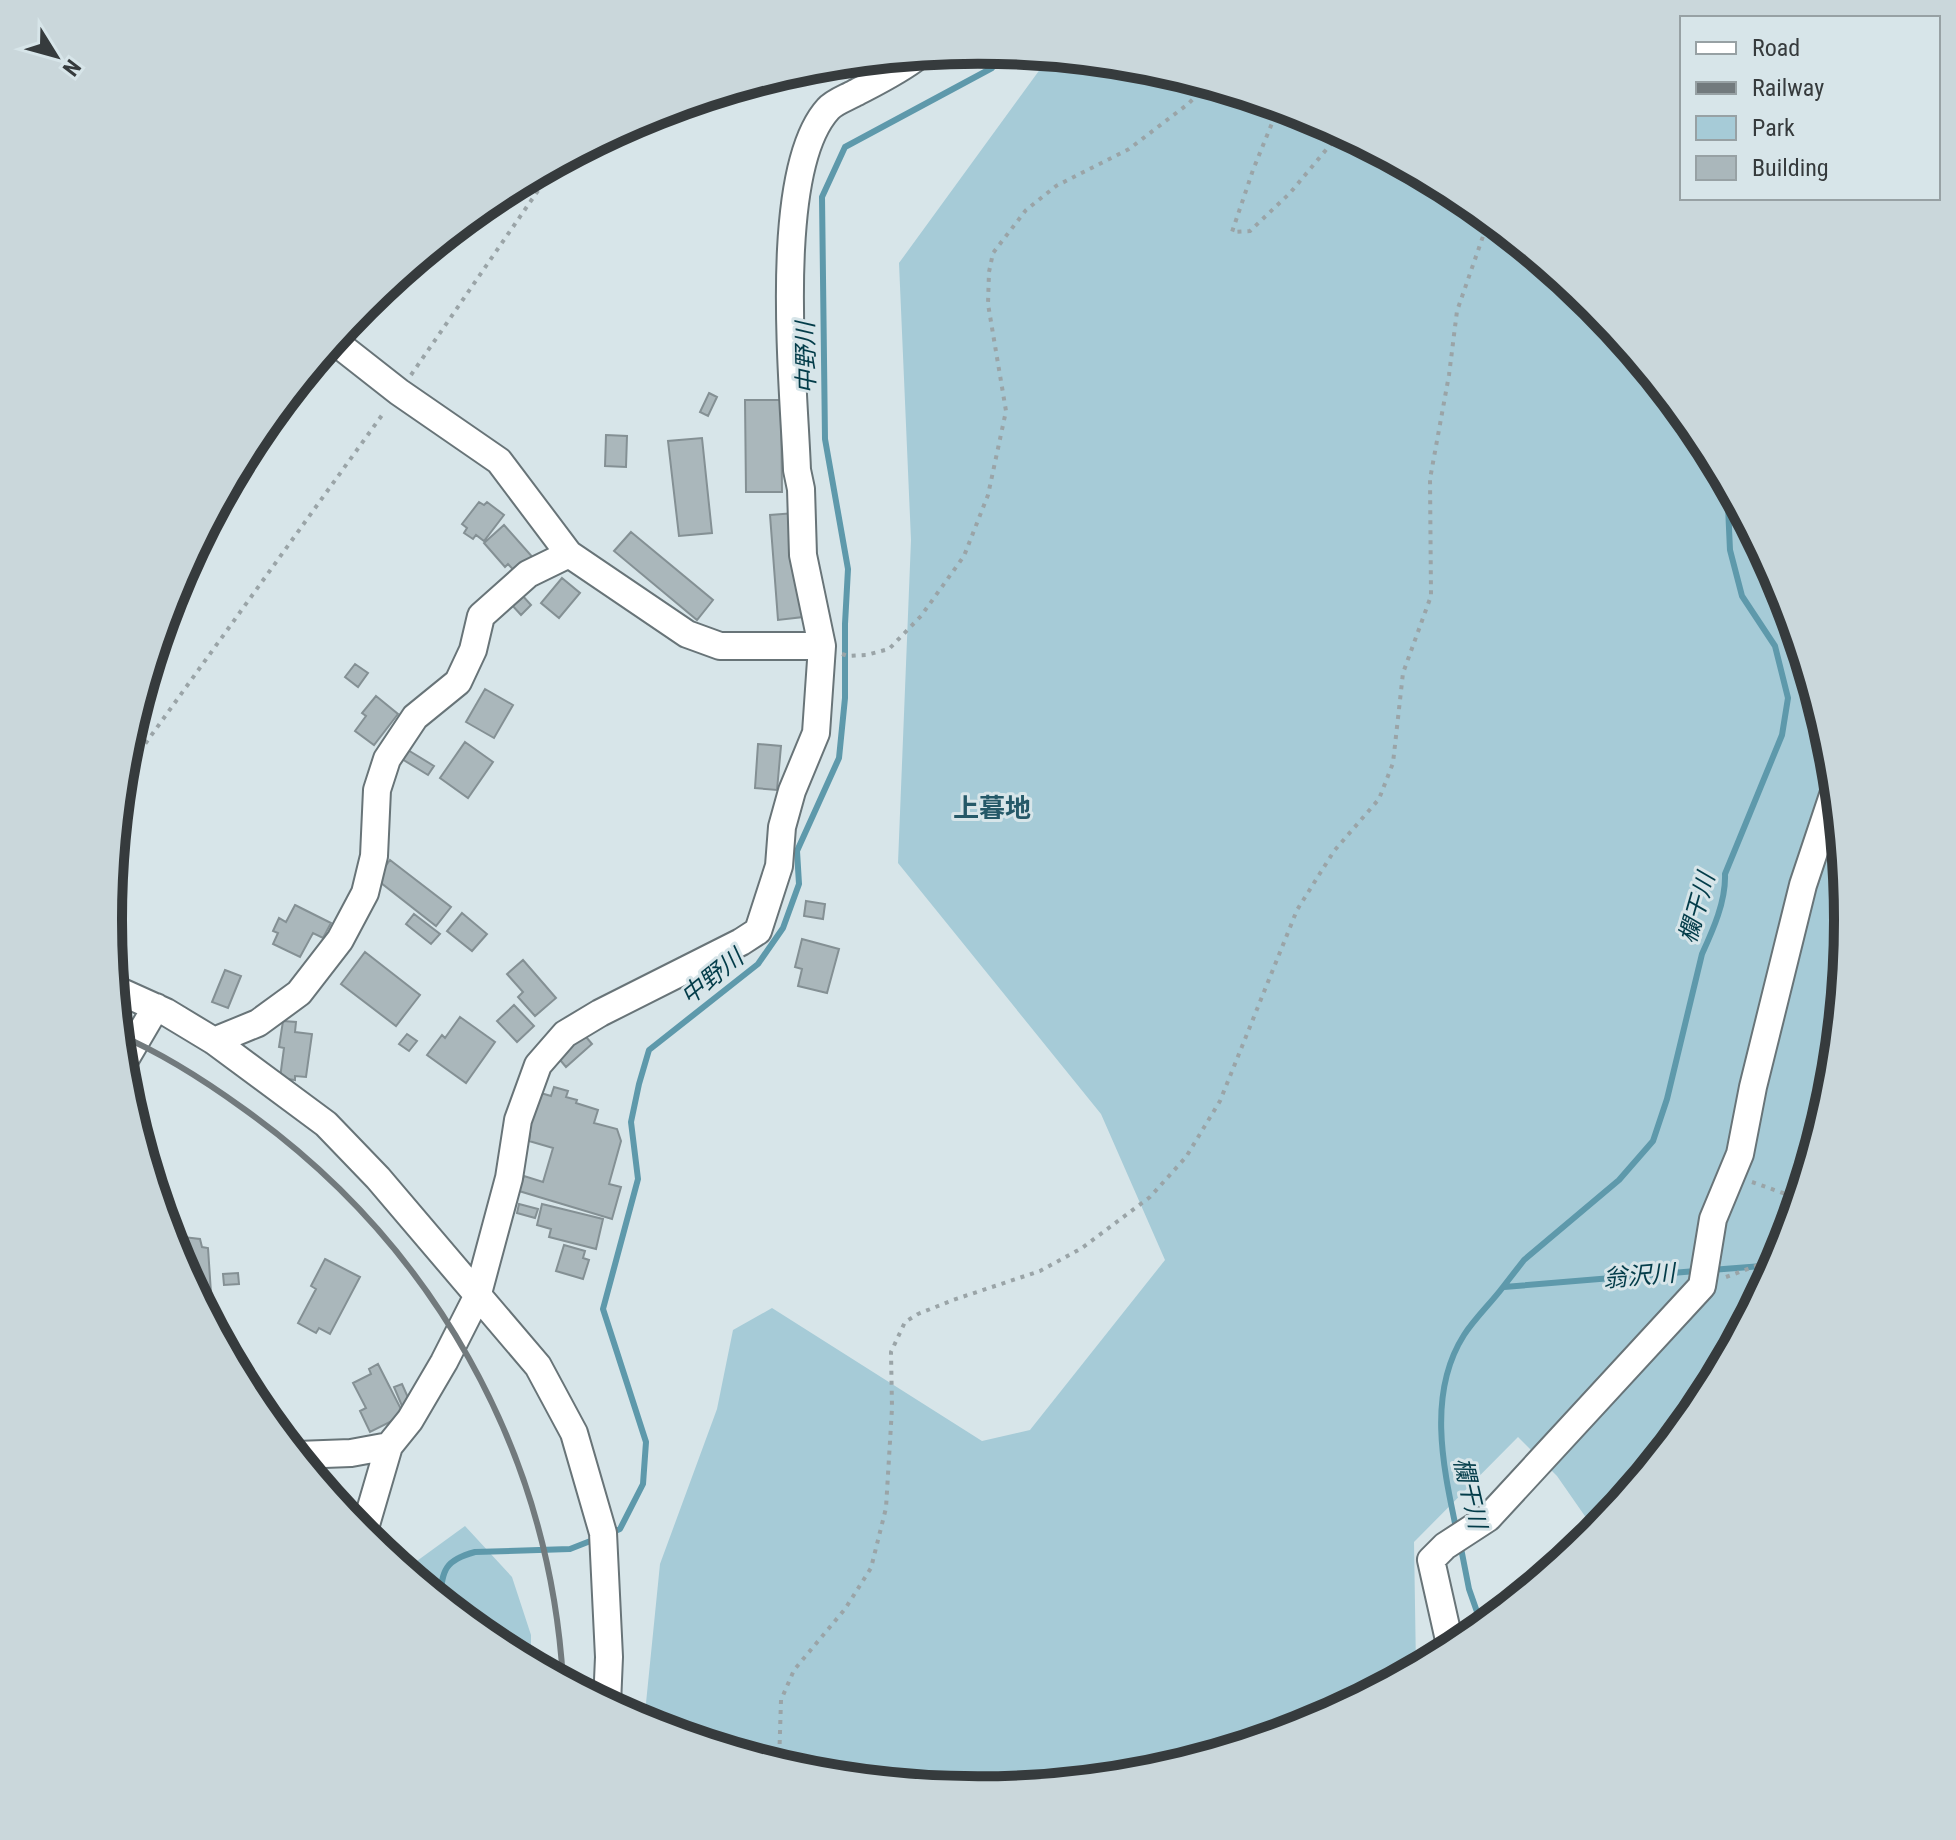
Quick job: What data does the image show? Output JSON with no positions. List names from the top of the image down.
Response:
{
  "districts": ["上暮地"],
  "water": ["中野川", "欄干川", "翁沢川"],
  "legend": [
    "Road",
    "Railway",
    "Park",
    "Building"
  ],
  "north": "bottom right"
}
